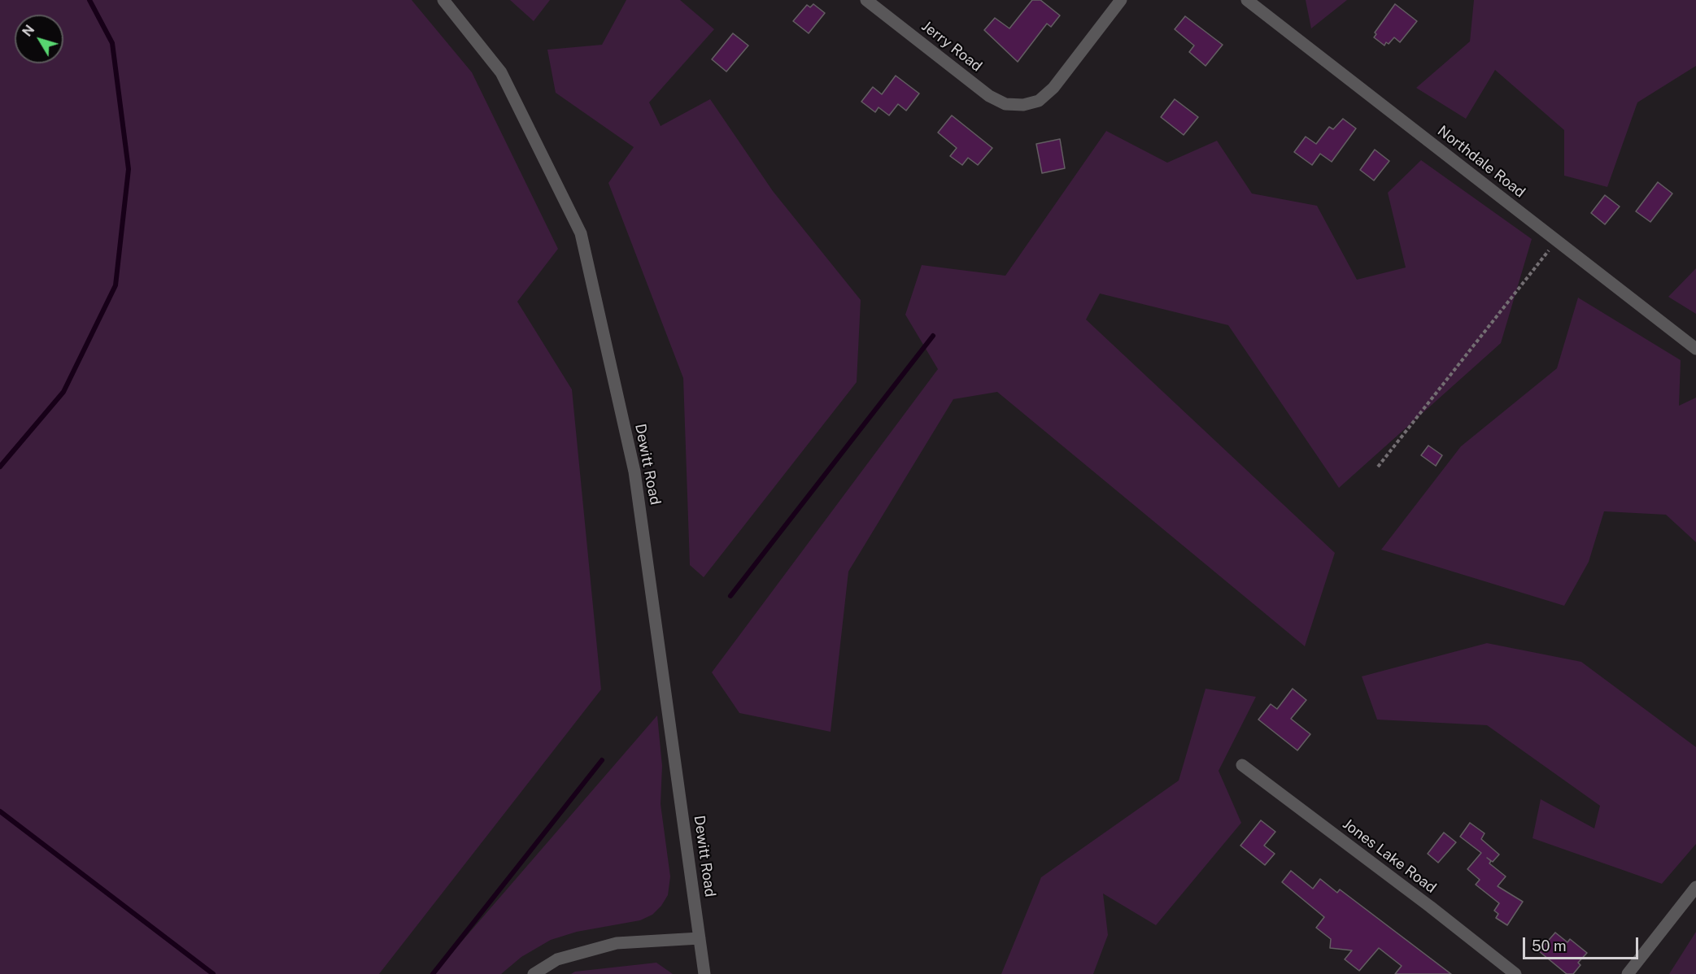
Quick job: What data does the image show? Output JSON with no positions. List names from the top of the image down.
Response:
{
  "streets": {
    "street": [
      "Jerry Road",
      "Northdale Road",
      "Dewitt Road",
      "Jones Lake Road"
    ]
  },
  "scale_bar": "50 m",
  "north": "top left"
}
